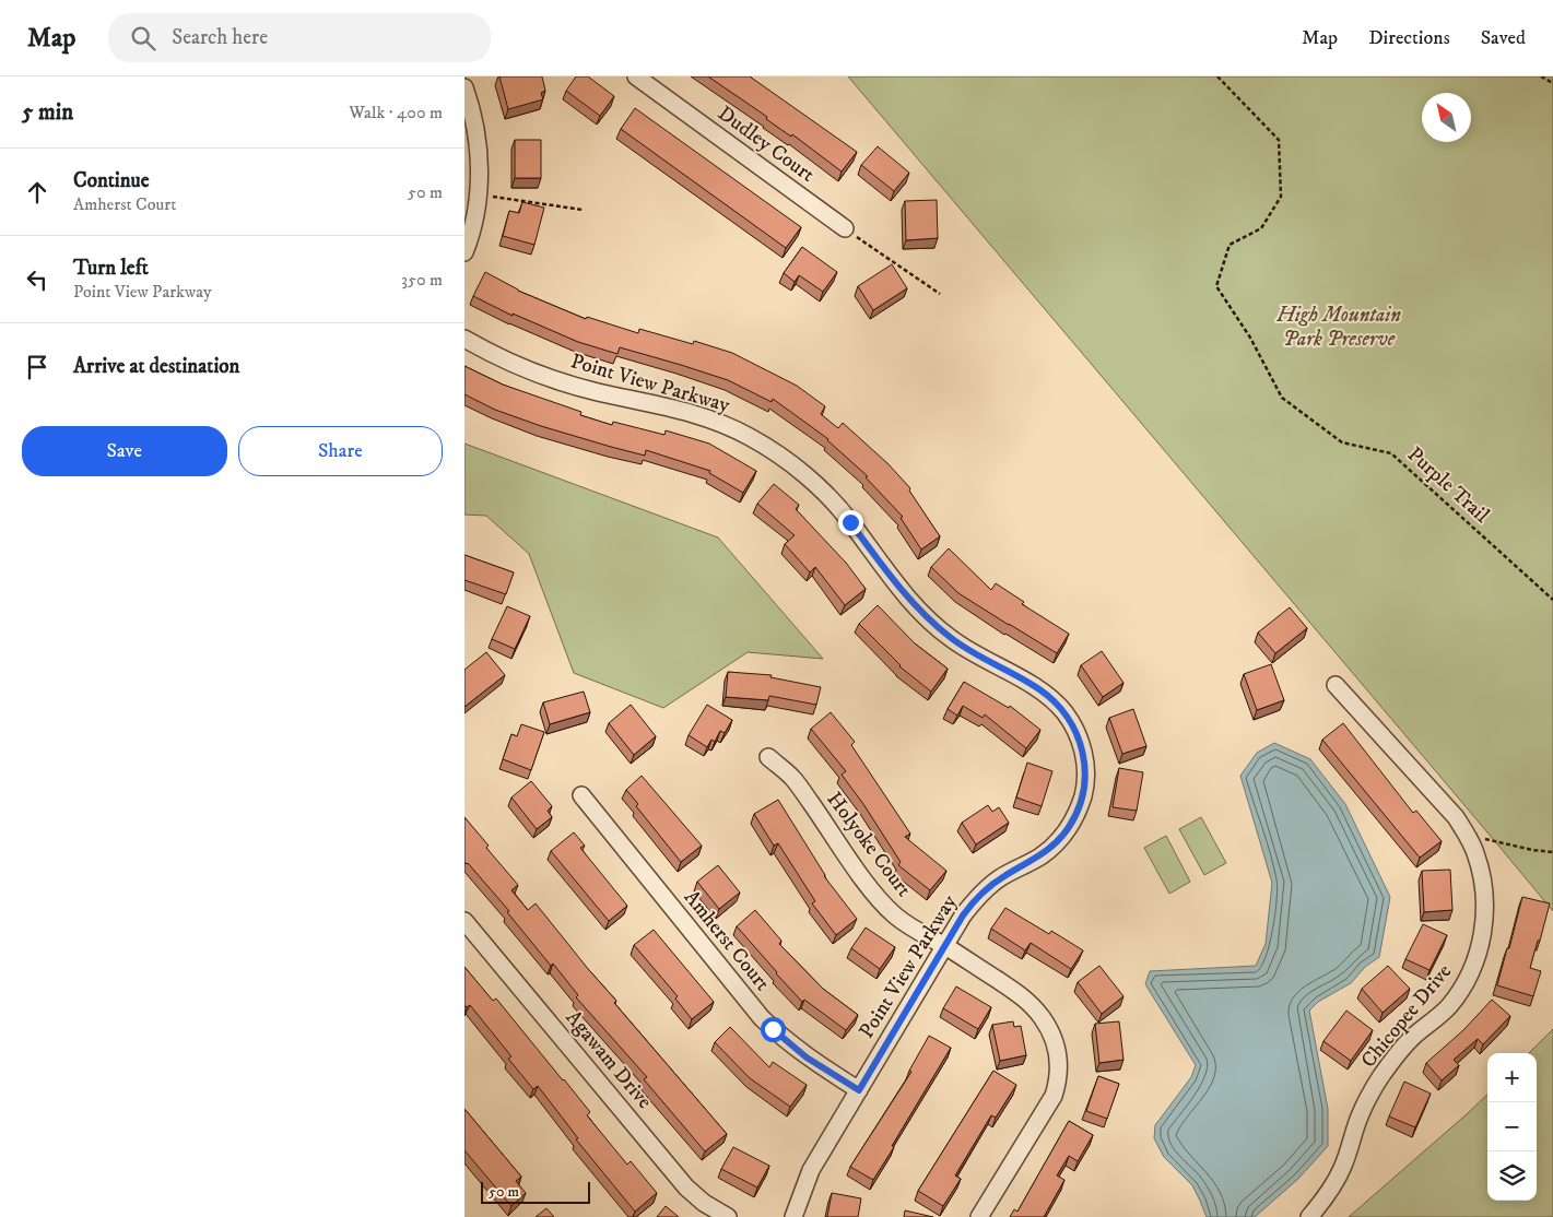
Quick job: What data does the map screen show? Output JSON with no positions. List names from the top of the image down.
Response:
{
  "streets": {
    "street": [
      "Dudley Court",
      "Point View Parkway",
      "Holyoke Court",
      "Amherst Court",
      "Chicopee Drive",
      "Agawam Drive"
    ],
    "path": ["Purple Trail"]
  },
  "crossings": [
    ["Point View Parkway", "Holyoke Court"],
    ["Point View Parkway", "Amherst Court"]
  ],
  "parks": ["High Mountain Park Preserve"],
  "scale_bar": "50 m",
  "north": "top left",
  "page": {
    "header": "Map",
    "search": "Search here",
    "nav": ["Map", "Directions", "Saved"],
    "heading": ["5 min", "Walk · 400 m"],
    "list": [
      ["Continue", "Amherst Court", "50 m"],
      ["Turn left", "Point View Parkway", "350 m"],
      "Arrive at destination"
    ],
    "buttons": ["Save", "Share"],
    "map_buttons": ["+", "−"],
    "scale": "50 m"
  }
}
